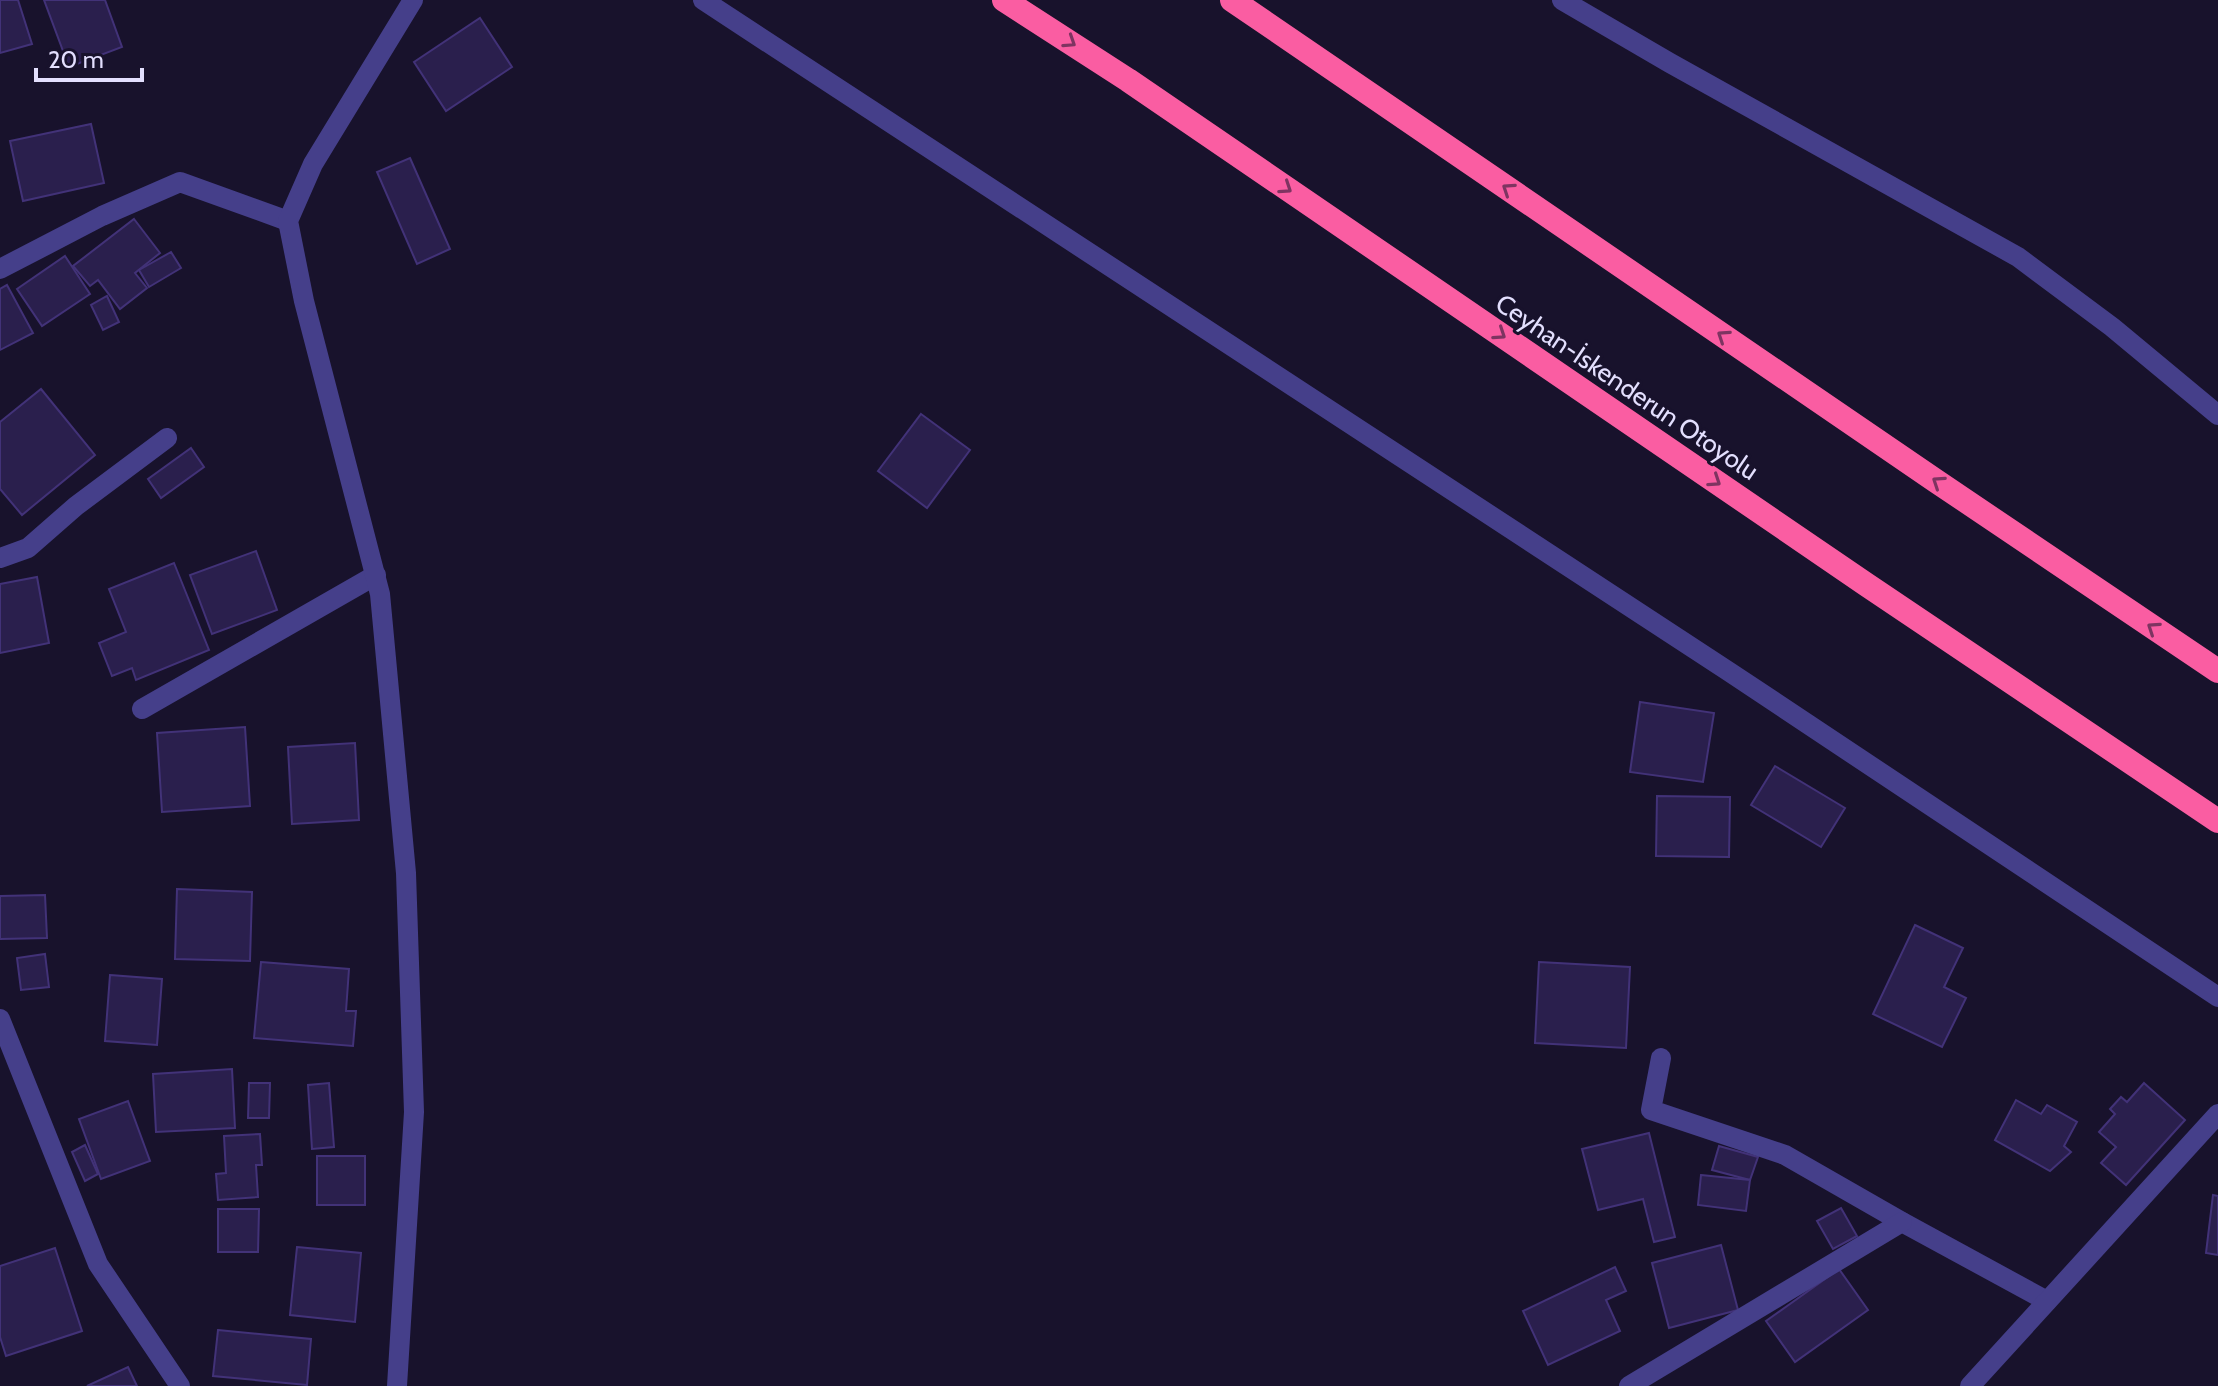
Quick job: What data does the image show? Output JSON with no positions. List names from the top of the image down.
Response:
{
  "streets": {
    "highway": ["Ceyhan-İskenderun Otoyolu"]
  },
  "scale_bar": "20 m"
}
